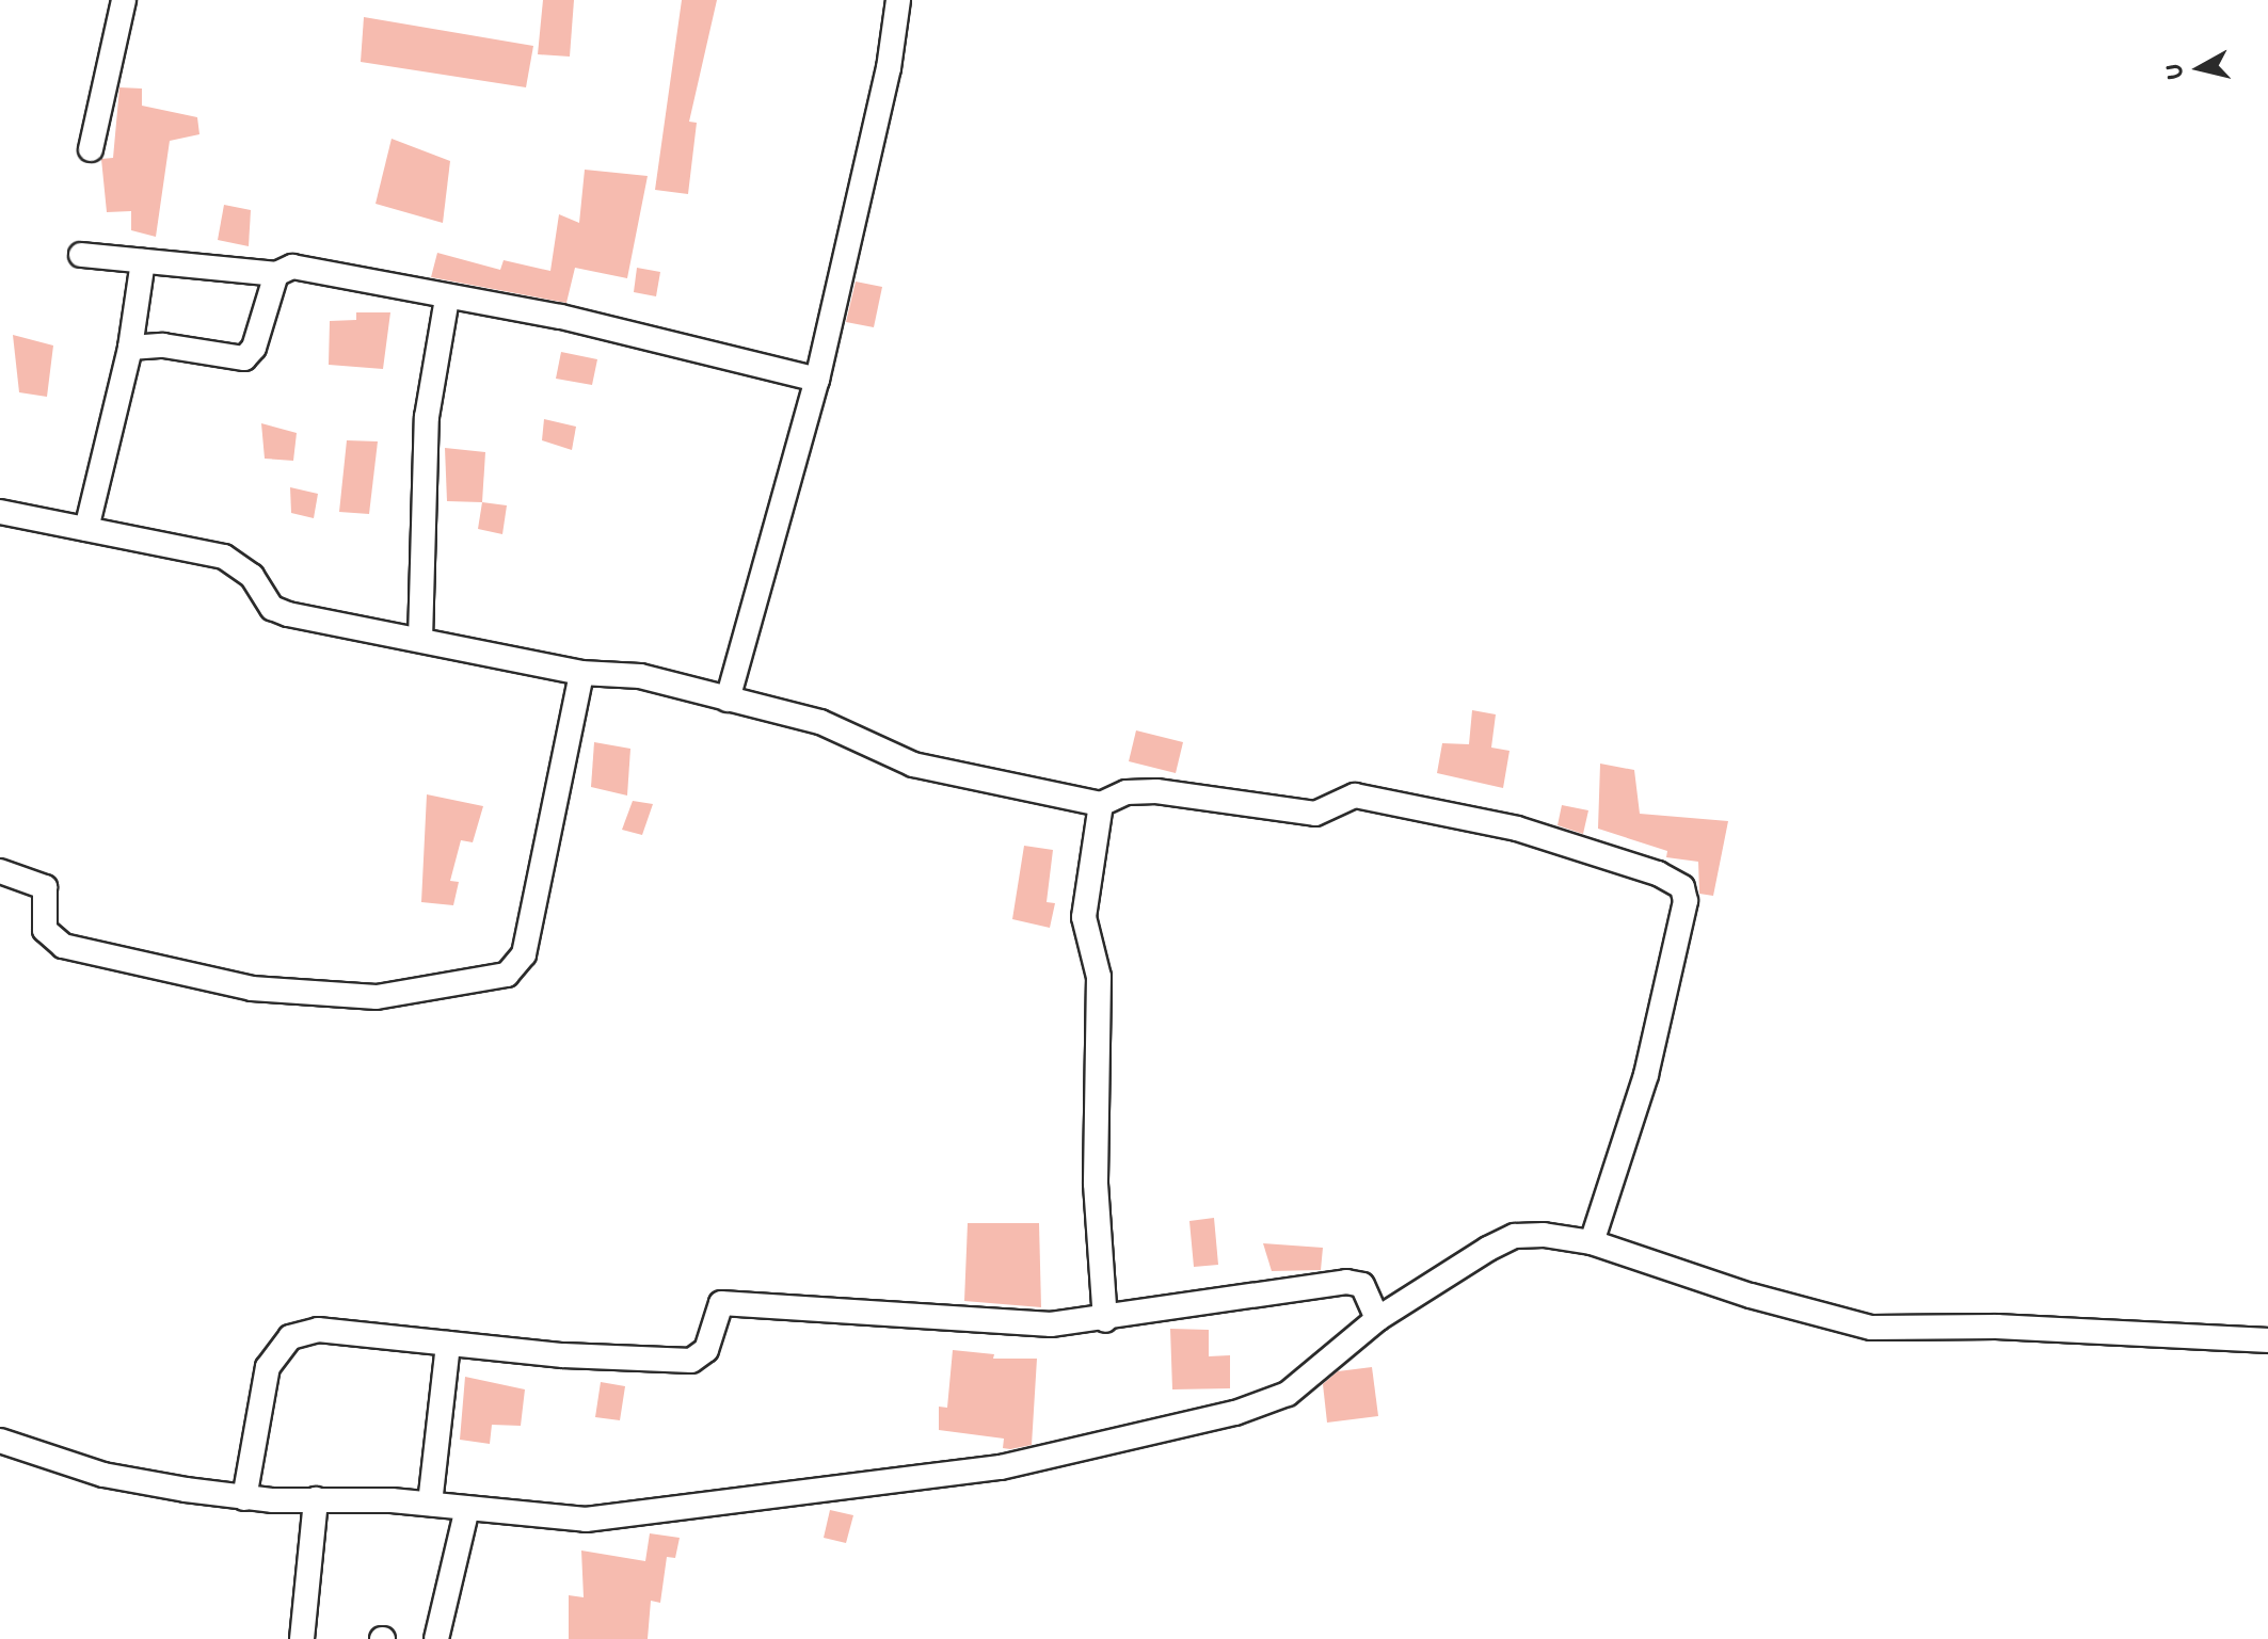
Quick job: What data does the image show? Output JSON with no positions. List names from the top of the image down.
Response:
{
  "north": "left"
}
